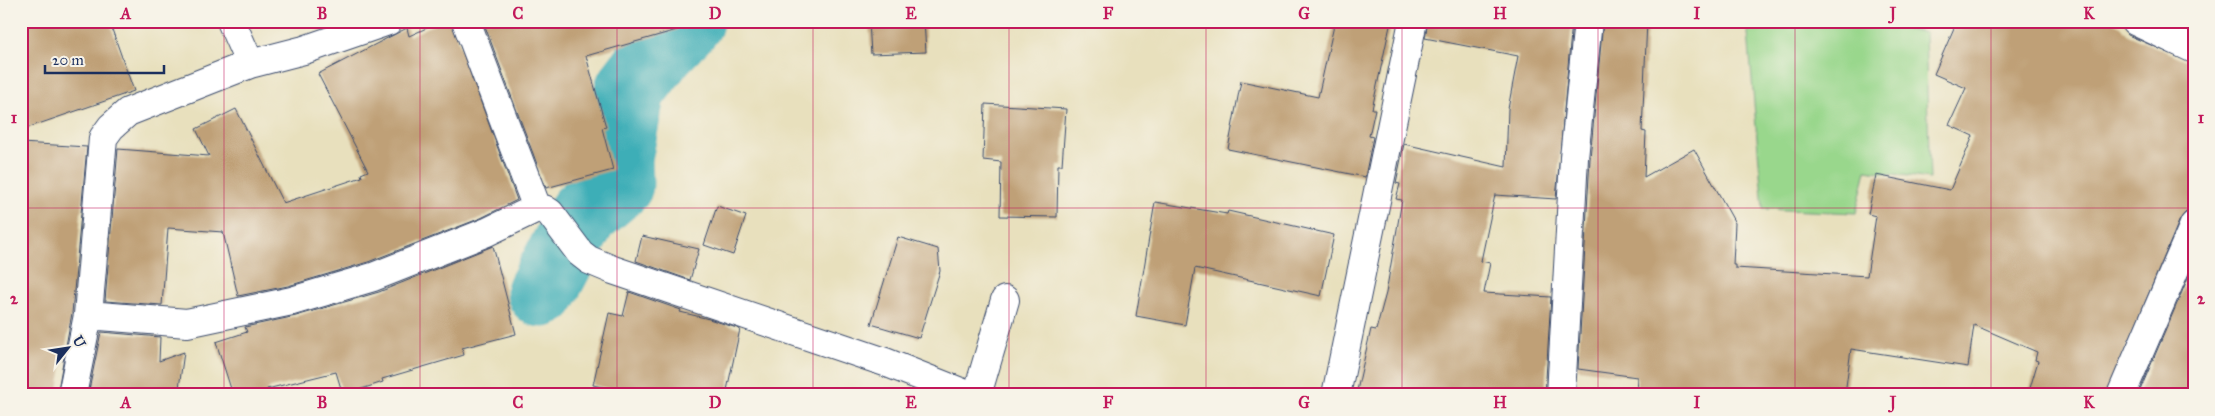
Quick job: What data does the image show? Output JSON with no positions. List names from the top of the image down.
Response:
{
  "scale_bar": "20 m",
  "north": "top right",
  "grid": {
    "columns": [
      "A",
      "B",
      "C",
      "D",
      "E",
      "F",
      "G",
      "H",
      "I",
      "J",
      "K"
    ],
    "rows": ["1", "2"]
  }
}
